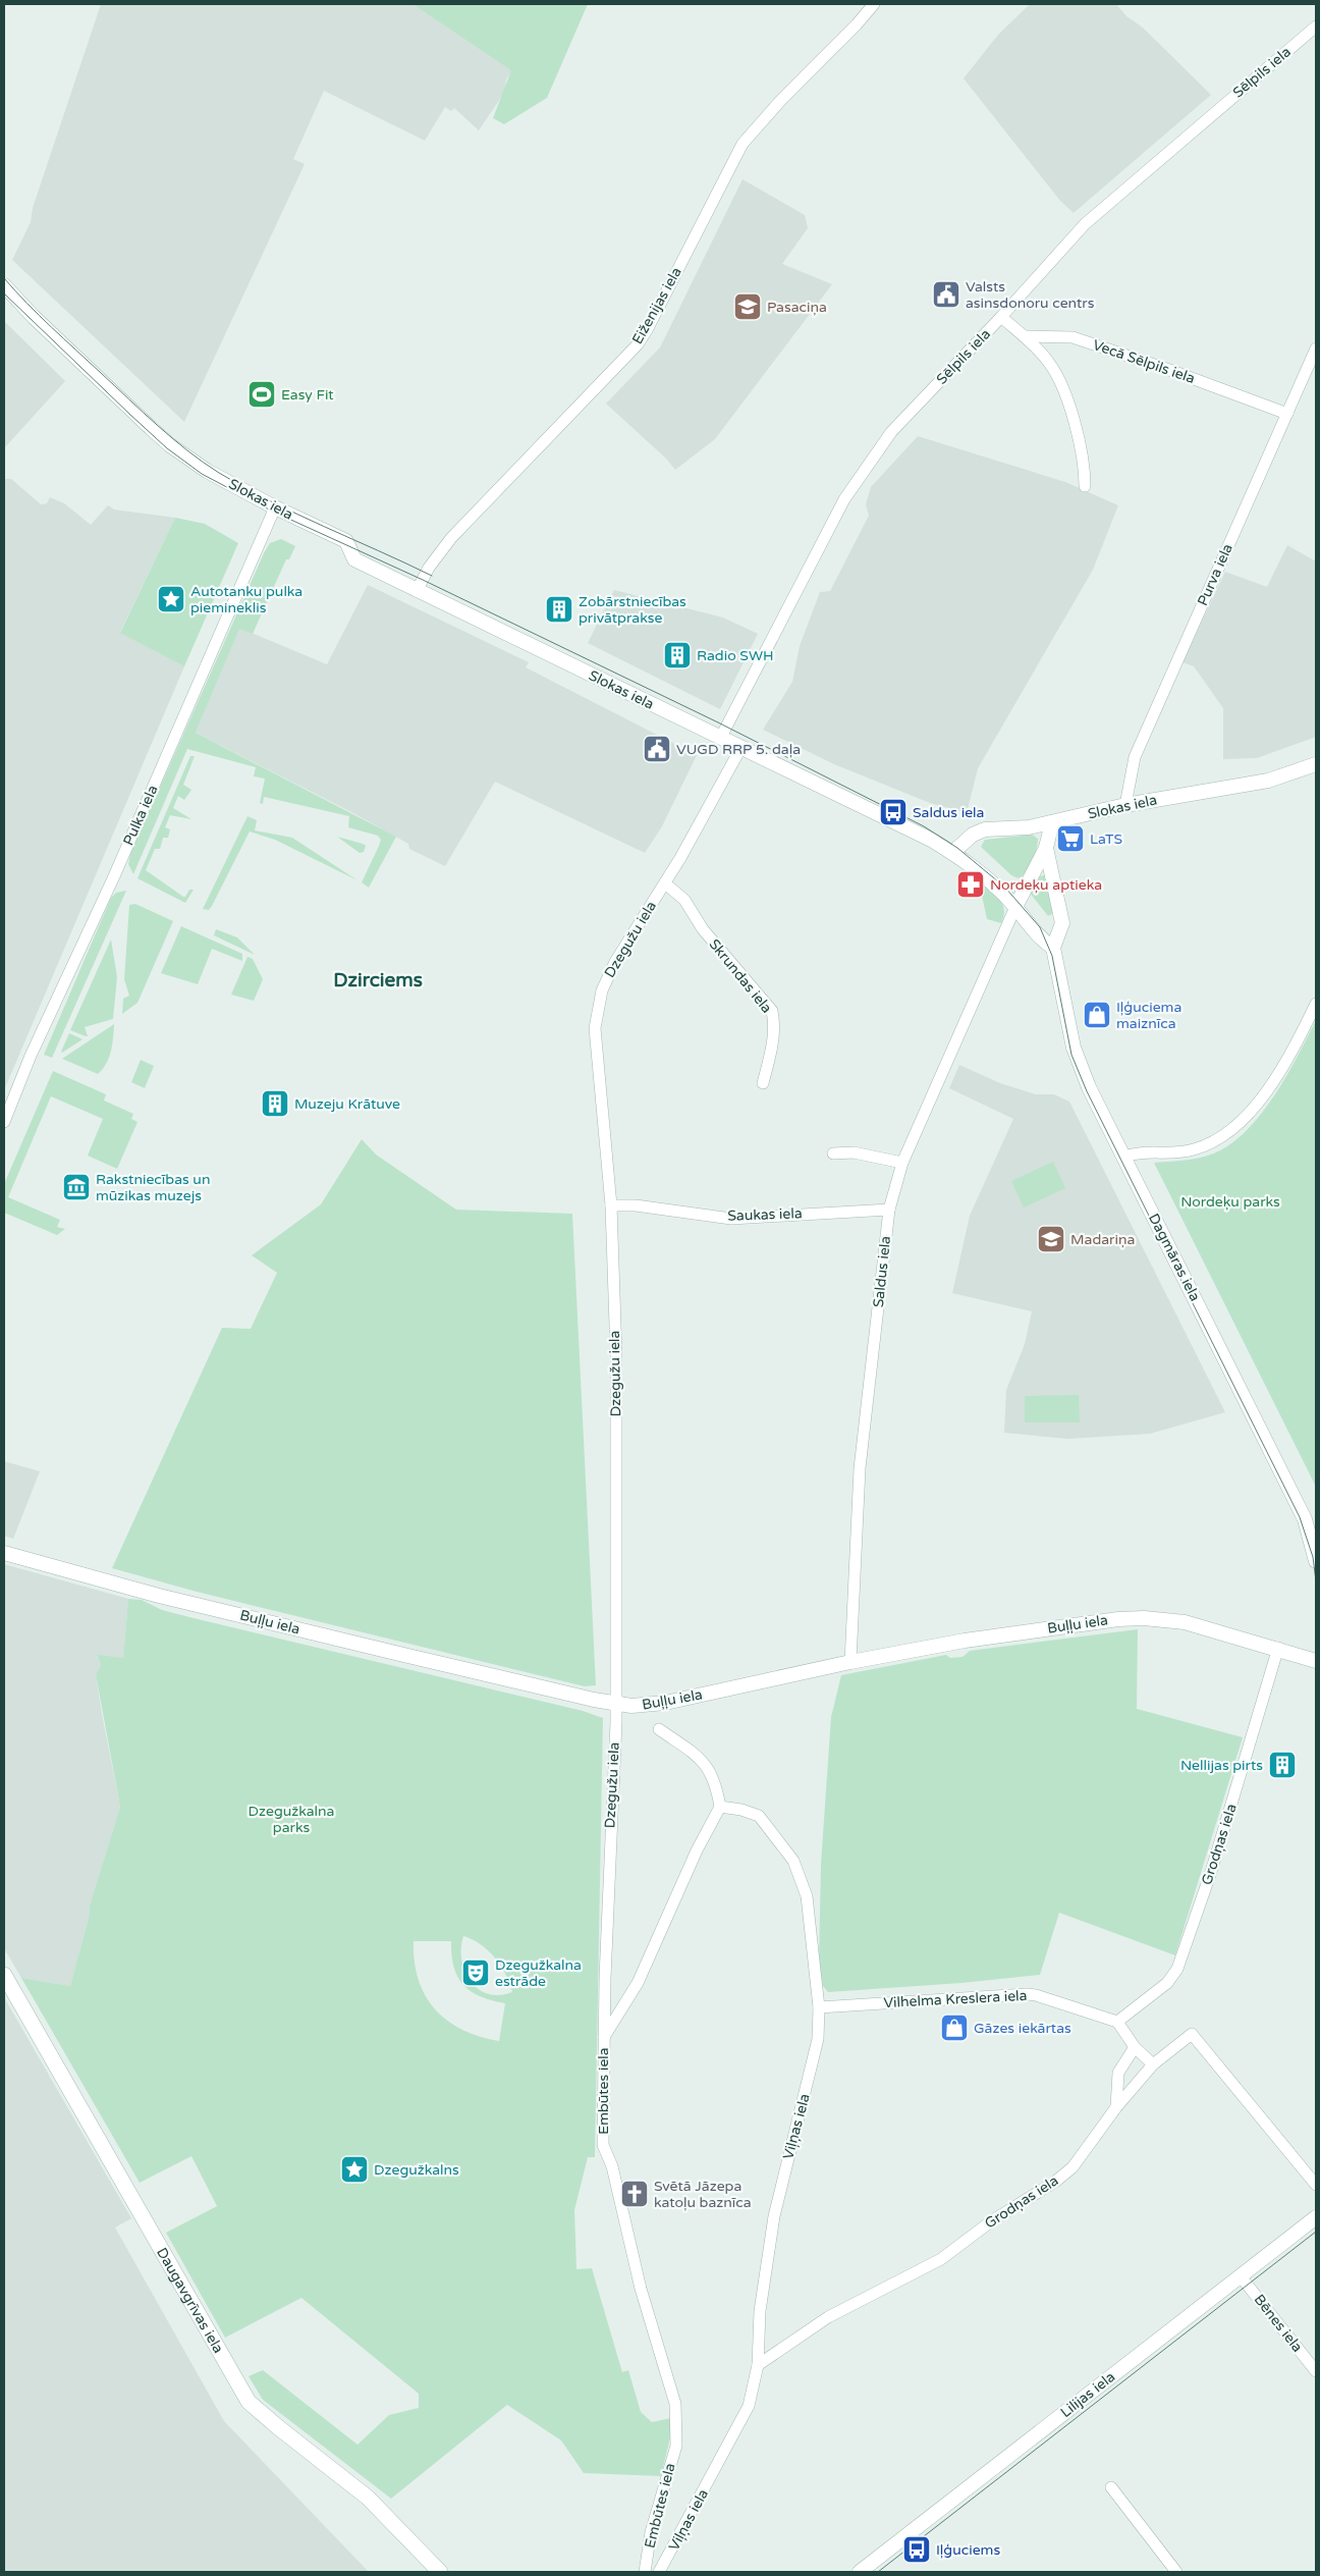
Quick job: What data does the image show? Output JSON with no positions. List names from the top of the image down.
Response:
{
  "streets": {
    "main road": ["Daugavgrīvas iela"],
    "street": [
      "Sēlpils iela",
      "Eiženijas iela",
      "Vecā Sēlpils iela",
      "Slokas iela",
      "Purva iela",
      "Pulka iela",
      "Dzegužu iela",
      "Skrundas iela",
      "Saukas iela",
      "Dagmāras iela",
      "Saldus iela",
      "Buļļu iela",
      "Grodņas iela",
      "Vilhelma Kreslera iela",
      "Embūtes iela",
      "Viļņas iela",
      "Bēnes iela",
      "Lilijas iela"
    ]
  },
  "crossings": [
    ["Sēlpils iela", "Slokas iela"],
    ["Eiženijas iela", "Slokas iela"],
    ["Vecā Sēlpils iela", "Purva iela"],
    ["Slokas iela", "Purva iela"],
    ["Slokas iela", "Pulka iela"],
    ["Slokas iela", "Dzegužu iela"],
    ["Dzegužu iela", "Skrundas iela"],
    ["Dzegužu iela", "Saukas iela"],
    ["Dzegužu iela", "Buļļu iela"],
    ["Dzegužu iela", "Embūtes iela"],
    ["Saukas iela", "Saldus iela"],
    ["Saldus iela", "Buļļu iela"],
    ["Buļļu iela", "Grodņas iela"],
    ["Grodņas iela", "Vilhelma Kreslera iela"],
    ["Grodņas iela", "Viļņas iela"],
    ["Vilhelma Kreslera iela", "Viļņas iela"],
    ["Embūtes iela", "Viļņas iela"],
    ["Bēnes iela", "Lilijas iela"]
  ],
  "districts": ["Dzirciems"],
  "parks": ["Nordeķu parks", "Dzegužkalna parks"],
  "places": {
    "public building": ["Valsts asinsdonoru centrs", "VUGD RRP 5. daļa"],
    "school or university": ["Pasaciņa", "Madariņa"],
    "sports": ["Easy Fit"],
    "place": ["Autotanku pulka piemineklis", "Dzegužkalns"],
    "building": [
      "Zobārstniecības privātprakse",
      "Radio SWH",
      "Muzeju Krātuve",
      "Nellijas pirts"
    ],
    "bus stop": ["Saldus iela", "Iļģuciems"],
    "supermarket": ["LaTS"],
    "pharmacy": ["Nordeķu aptieka"],
    "shop": ["Iļģuciema maiznīca", "Gāzes iekārtas"],
    "museum": ["Rakstniecības un mūzikas muzejs"],
    "theatre": ["Dzegužkalna estrāde"],
    "church": ["Svētā Jāzepa katoļu baznīca"]
  }
}
